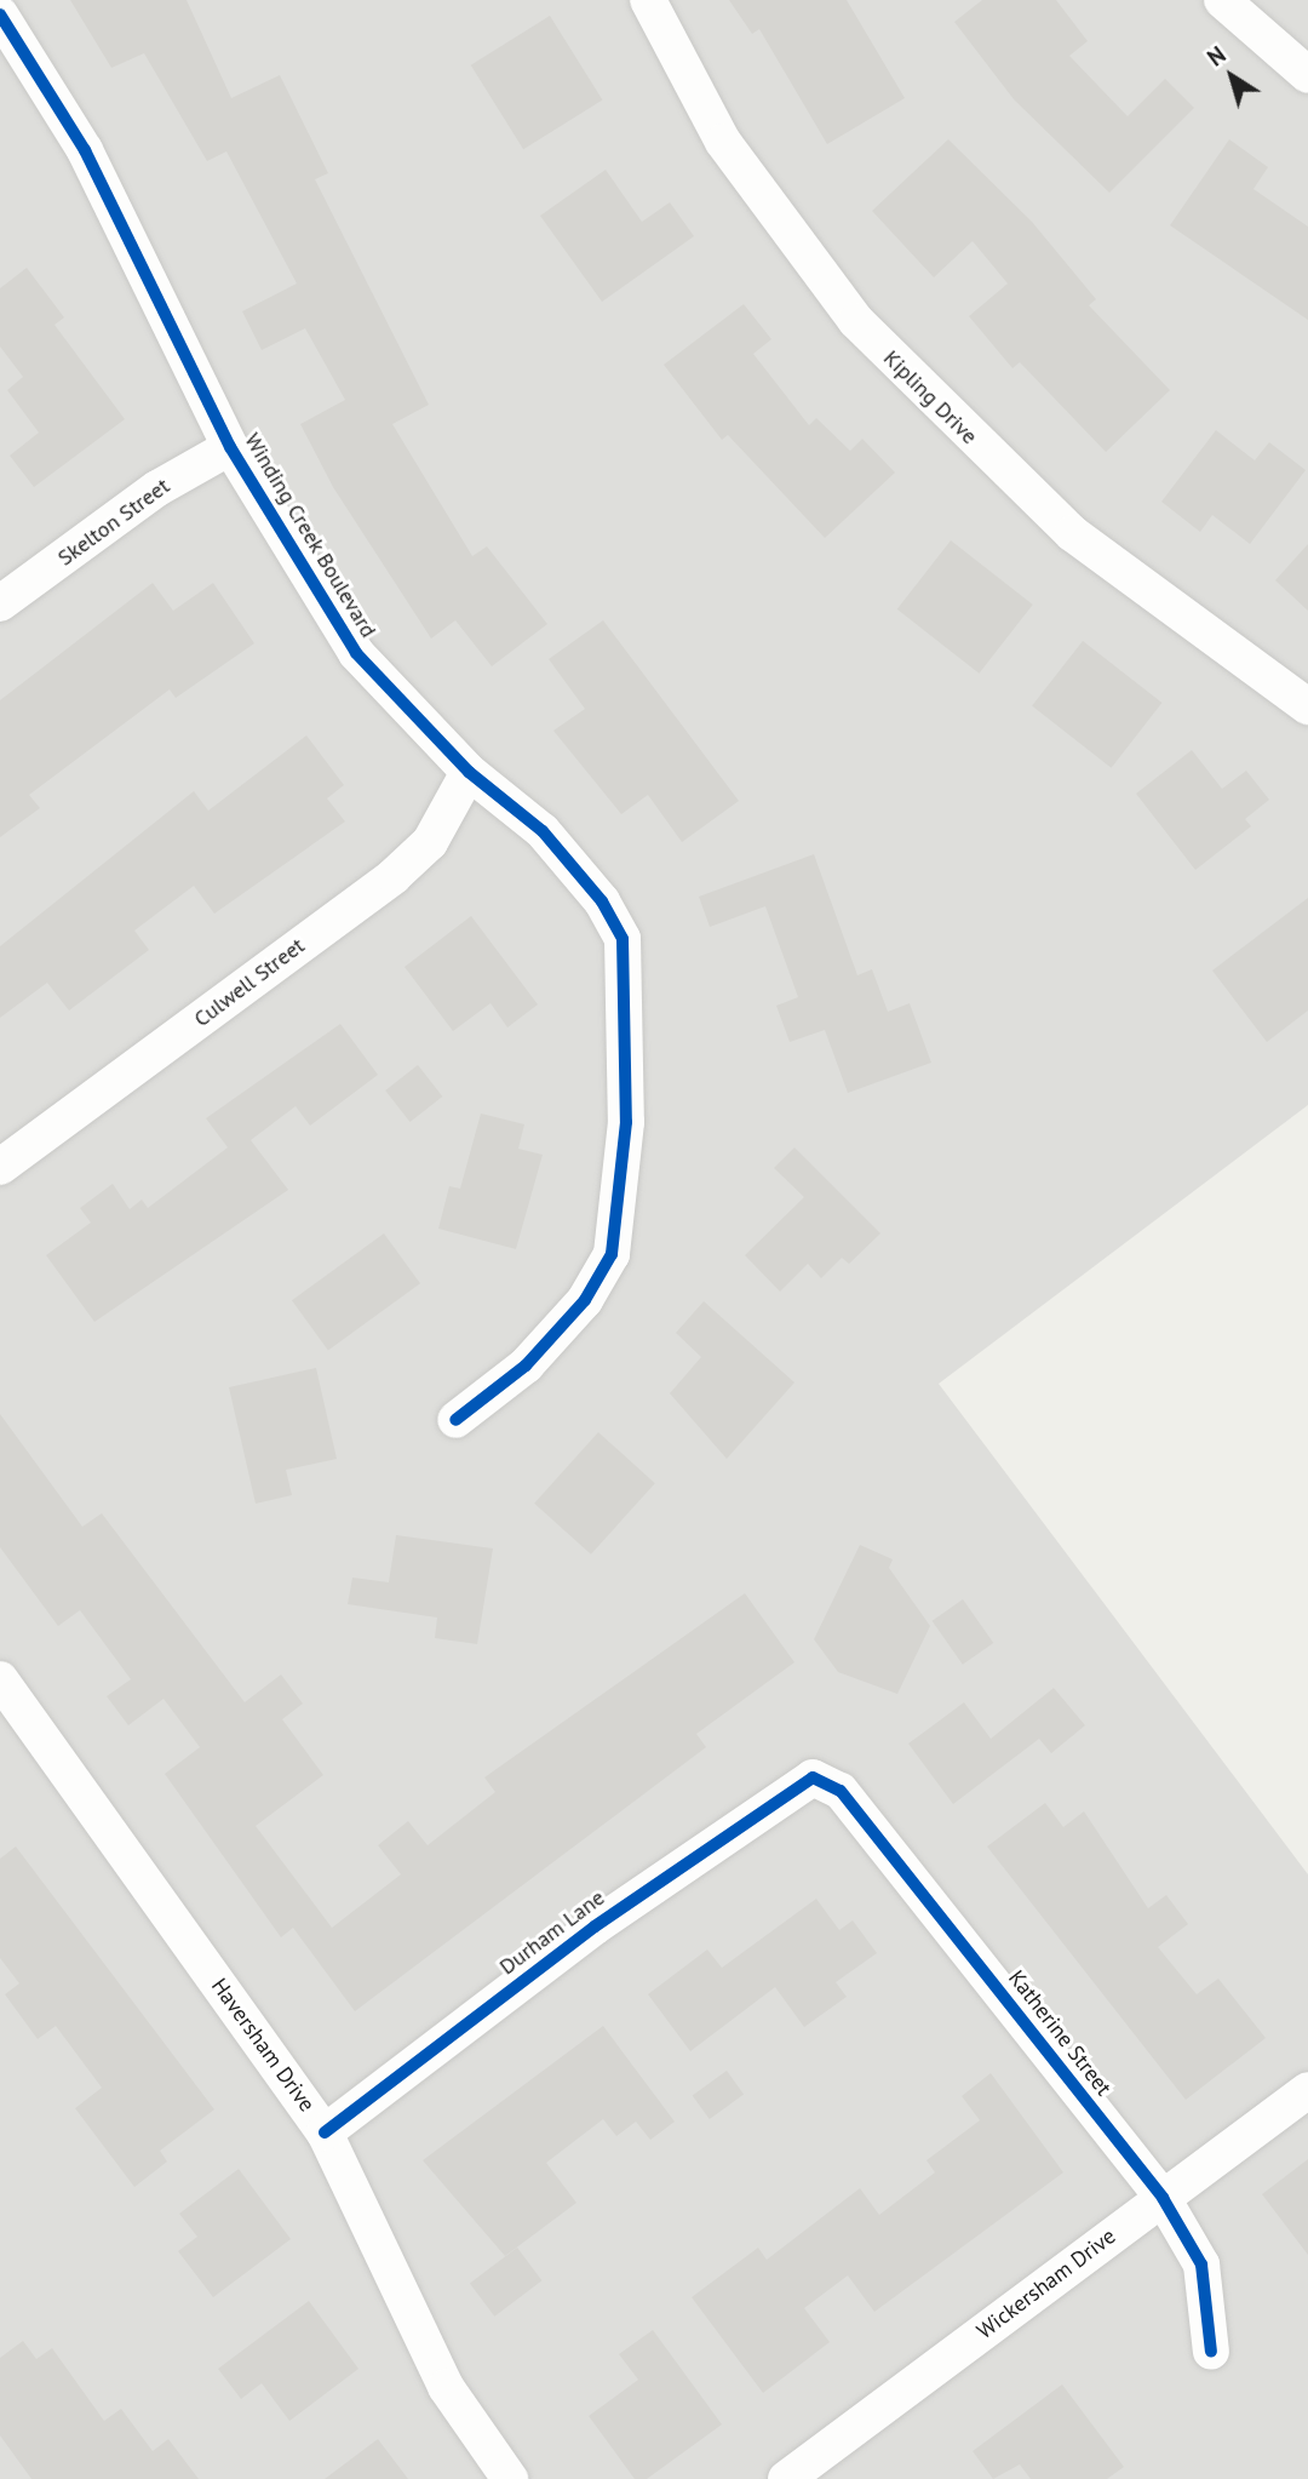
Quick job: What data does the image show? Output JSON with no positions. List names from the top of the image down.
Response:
{
  "streets": {
    "street": [
      "Kipling Drive",
      "Skelton Street",
      "Winding Creek Boulevard",
      "Culwell Street",
      "Durham Lane",
      "Katherine Street",
      "Haversham Drive",
      "Wickersham Drive"
    ]
  },
  "crossings": [
    ["Skelton Street", "Winding Creek Boulevard"],
    ["Winding Creek Boulevard", "Culwell Street"],
    ["Durham Lane", "Katherine Street"],
    ["Durham Lane", "Haversham Drive"],
    ["Katherine Street", "Wickersham Drive"]
  ],
  "north": "top left"
}
